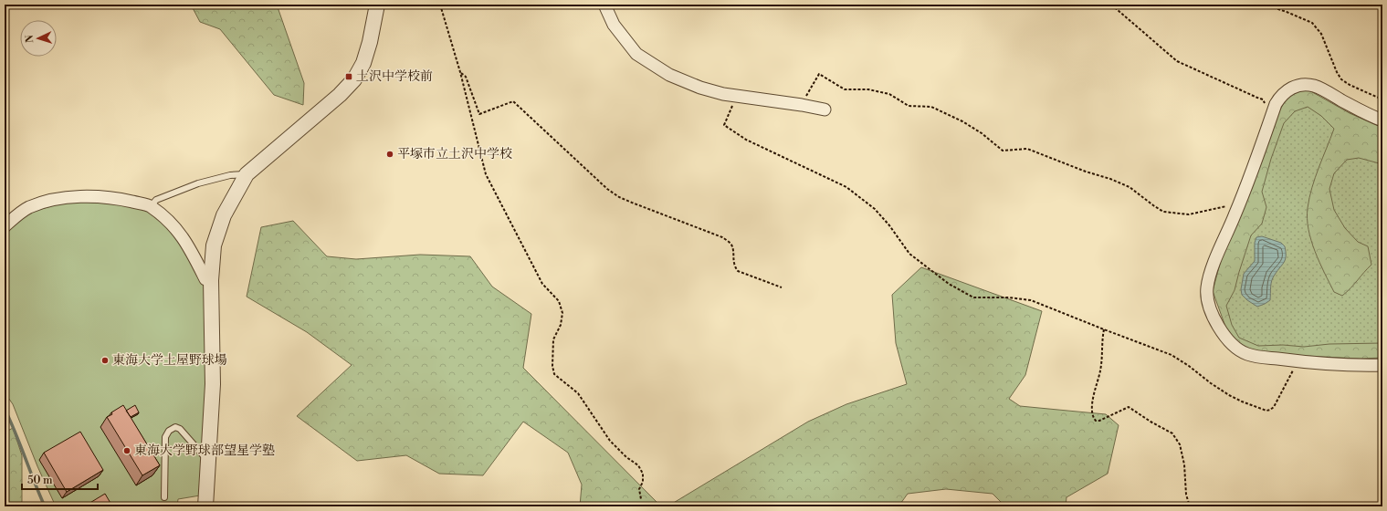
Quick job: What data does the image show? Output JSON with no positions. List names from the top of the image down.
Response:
{
  "places": {
    "transit": ["土沢中学校前"],
    "other": ["平塚市立土沢中学校", "東海大学土屋野球場", "東海大学野球部望星学塾"]
  },
  "scale_bar": "50 m",
  "north": "left"
}
